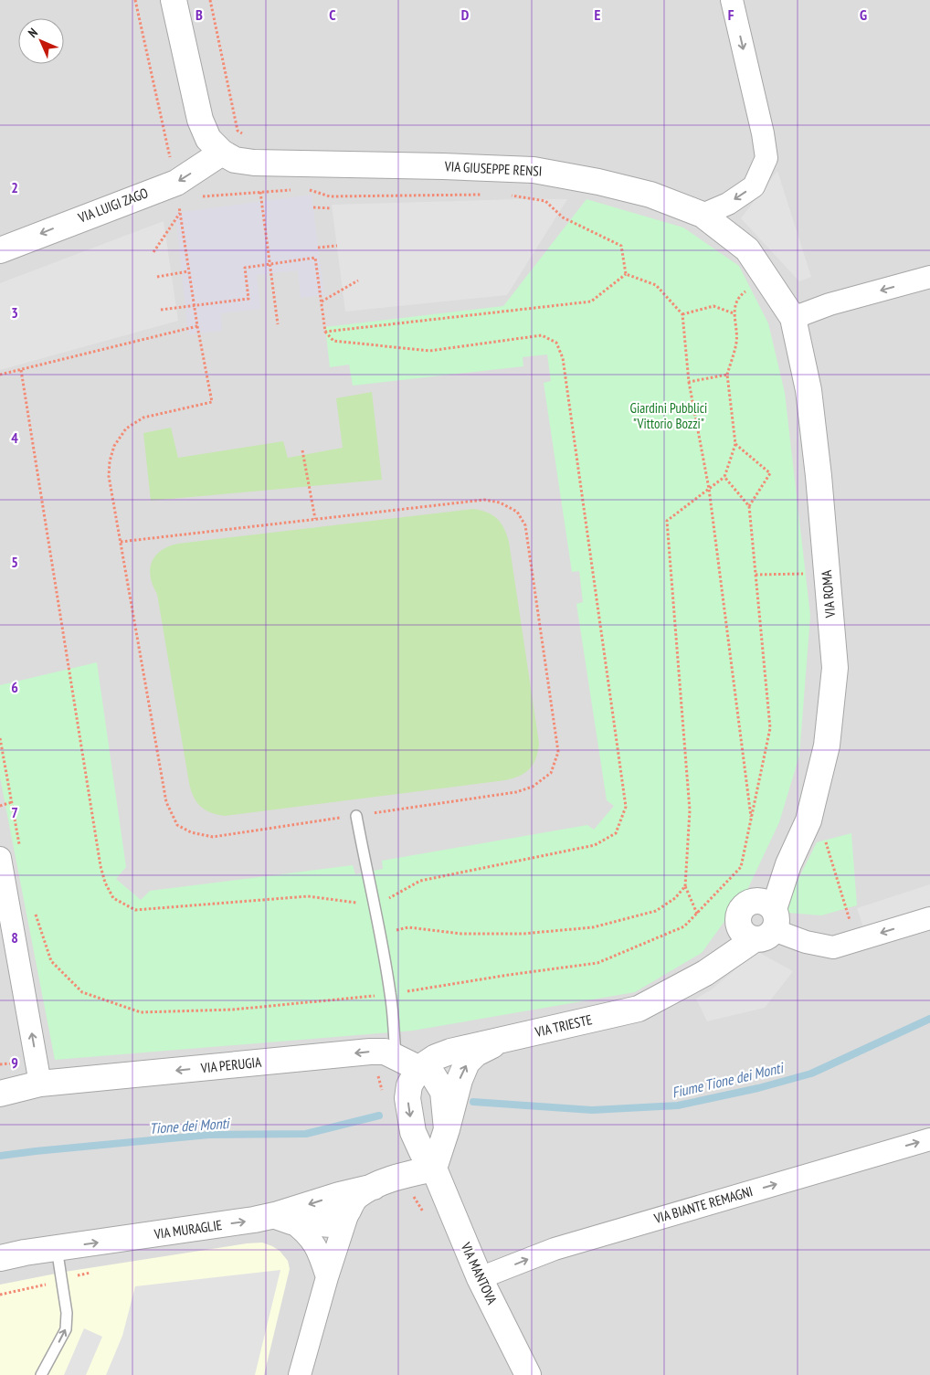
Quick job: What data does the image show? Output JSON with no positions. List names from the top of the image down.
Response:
{
  "streets": {
    "street": [
      "VIA GIUSEPPE RENSI",
      "VIA LUIGI ZAGO",
      "VIA ROMA",
      "VIA TRIESTE",
      "VIA PERUGIA",
      "VIA BIANTE REMAGNI",
      "VIA MURAGLIE",
      "VIA MANTOVA"
    ]
  },
  "crossings": [
    ["VIA GIUSEPPE RENSI", "VIA LUIGI ZAGO"],
    ["VIA GIUSEPPE RENSI", "VIA ROMA"],
    ["VIA ROMA", "VIA TRIESTE"],
    ["VIA TRIESTE", "VIA PERUGIA"],
    ["VIA TRIESTE", "VIA MANTOVA"],
    ["VIA PERUGIA", "VIA MANTOVA"],
    ["VIA BIANTE REMAGNI", "VIA MANTOVA"]
  ],
  "one_way": ["VIA LUIGI ZAGO", "VIA PERUGIA", "VIA BIANTE REMAGNI"],
  "water": ["Fiume Tione dei Monti", "Tione dei Monti"],
  "parks": ["Giardini Pubblici \"Vittorio Bozzi\""],
  "north": "top left",
  "grid": {
    "columns": [
      "B",
      "C",
      "D",
      "E",
      "F",
      "G"
    ],
    "rows": [
      "2",
      "3",
      "4",
      "5",
      "6",
      "7",
      "8",
      "9"
    ]
  }
}
